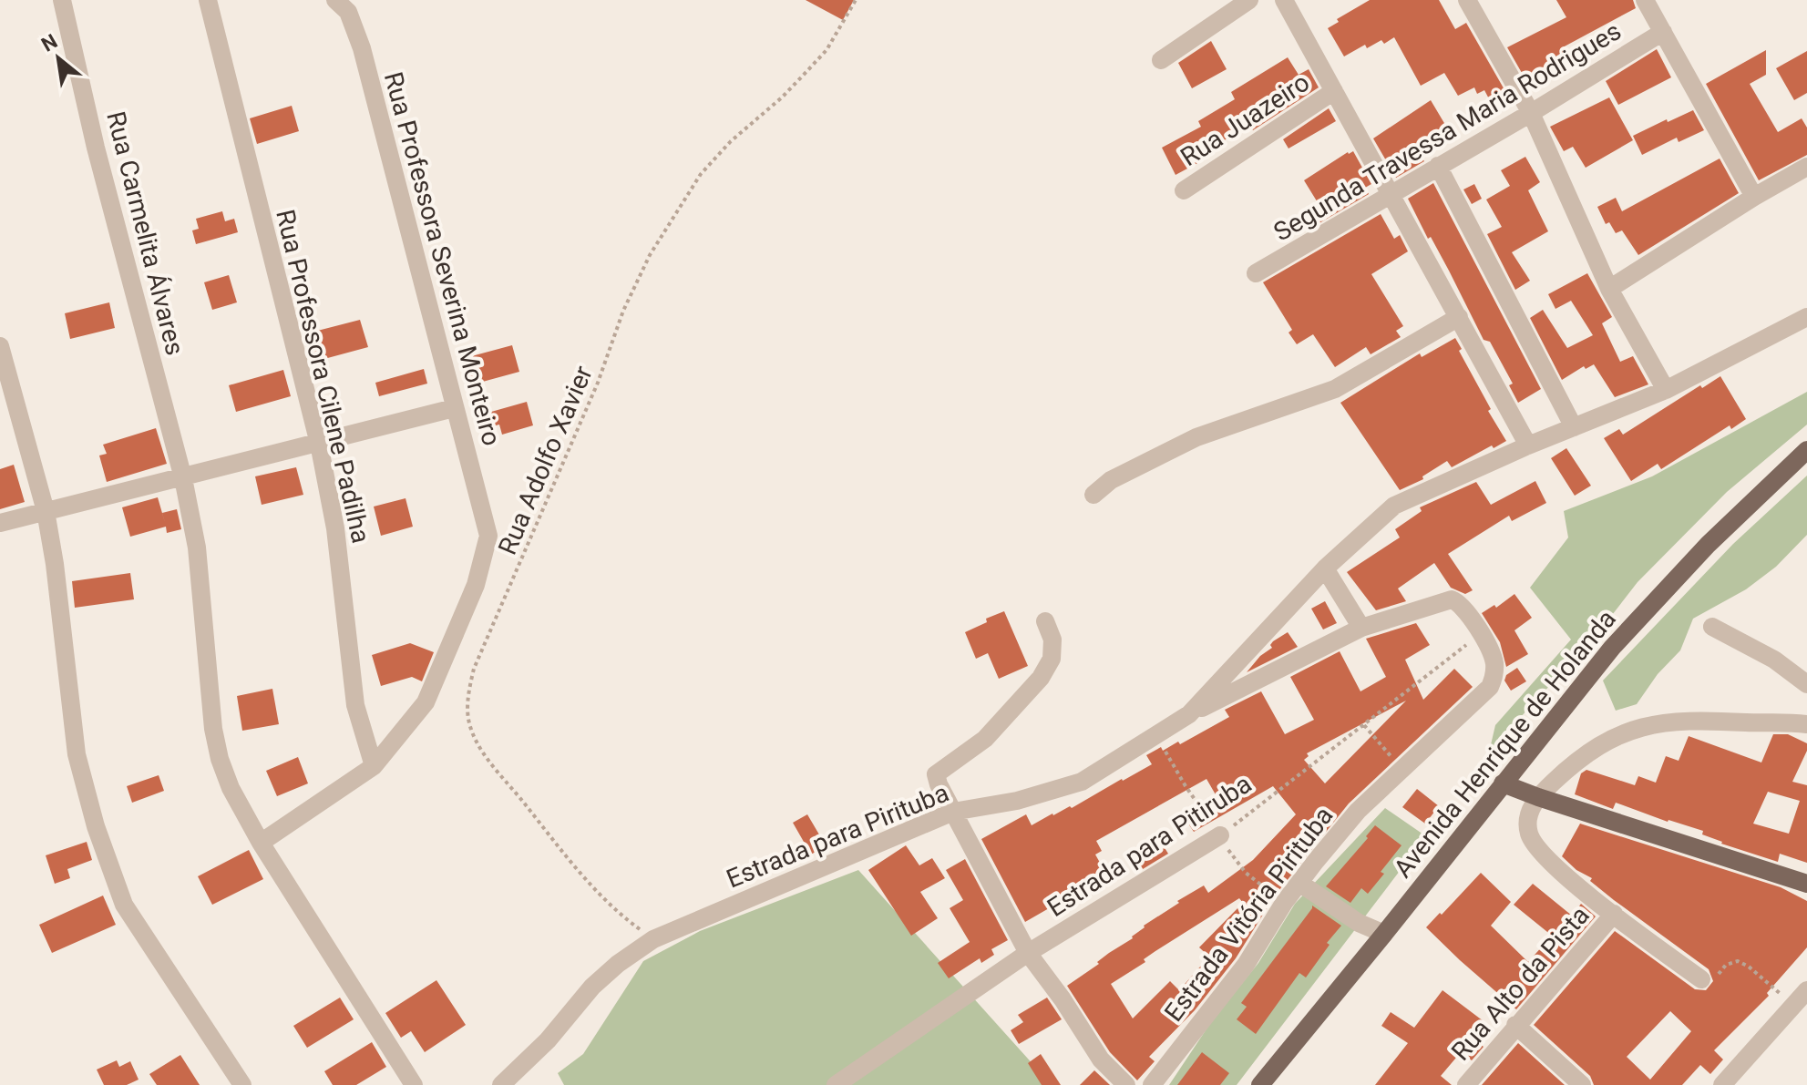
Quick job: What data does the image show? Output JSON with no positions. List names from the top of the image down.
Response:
{
  "streets": {
    "main road": ["Avenida Henrique de Holanda"],
    "street": [
      "Rua Juazeiro",
      "Segunda Travessa Maria Rodrigues",
      "Rua Carmelita Álvares",
      "Rua Professora Severina Monteiro",
      "Rua Professora Cilene Padilha",
      "Estrada para Pirituba",
      "Estrada para Pitiruba",
      "Estrada Vitória Pirituba",
      "Rua Alto da Pista"
    ],
    "path": ["Rua Adolfo Xavier"]
  },
  "crossings": [
    ["Rua Professora Severina Monteiro", "Rua Professora Cilene Padilha"],
    ["Rua Adolfo Xavier", "Estrada para Pirituba"],
    ["Estrada para Pirituba", "Estrada Vitória Pirituba"],
    ["Estrada para Pitiruba", "Estrada Vitória Pirituba"]
  ],
  "north": "top left"
}
